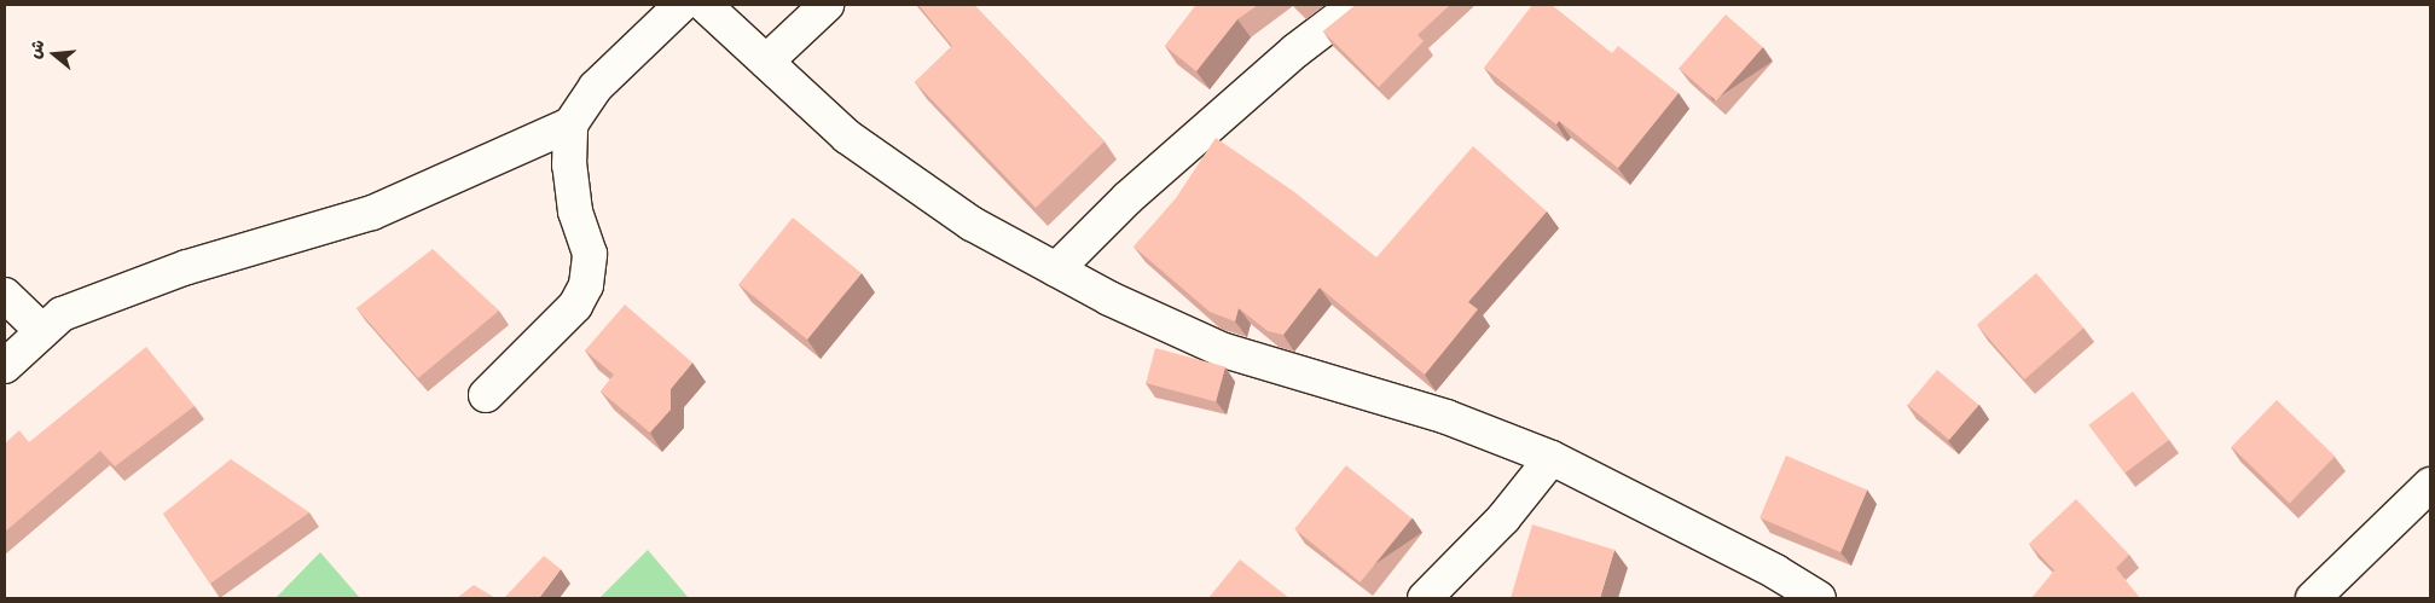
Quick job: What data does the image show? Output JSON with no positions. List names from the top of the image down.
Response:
{
  "north": "left"
}
